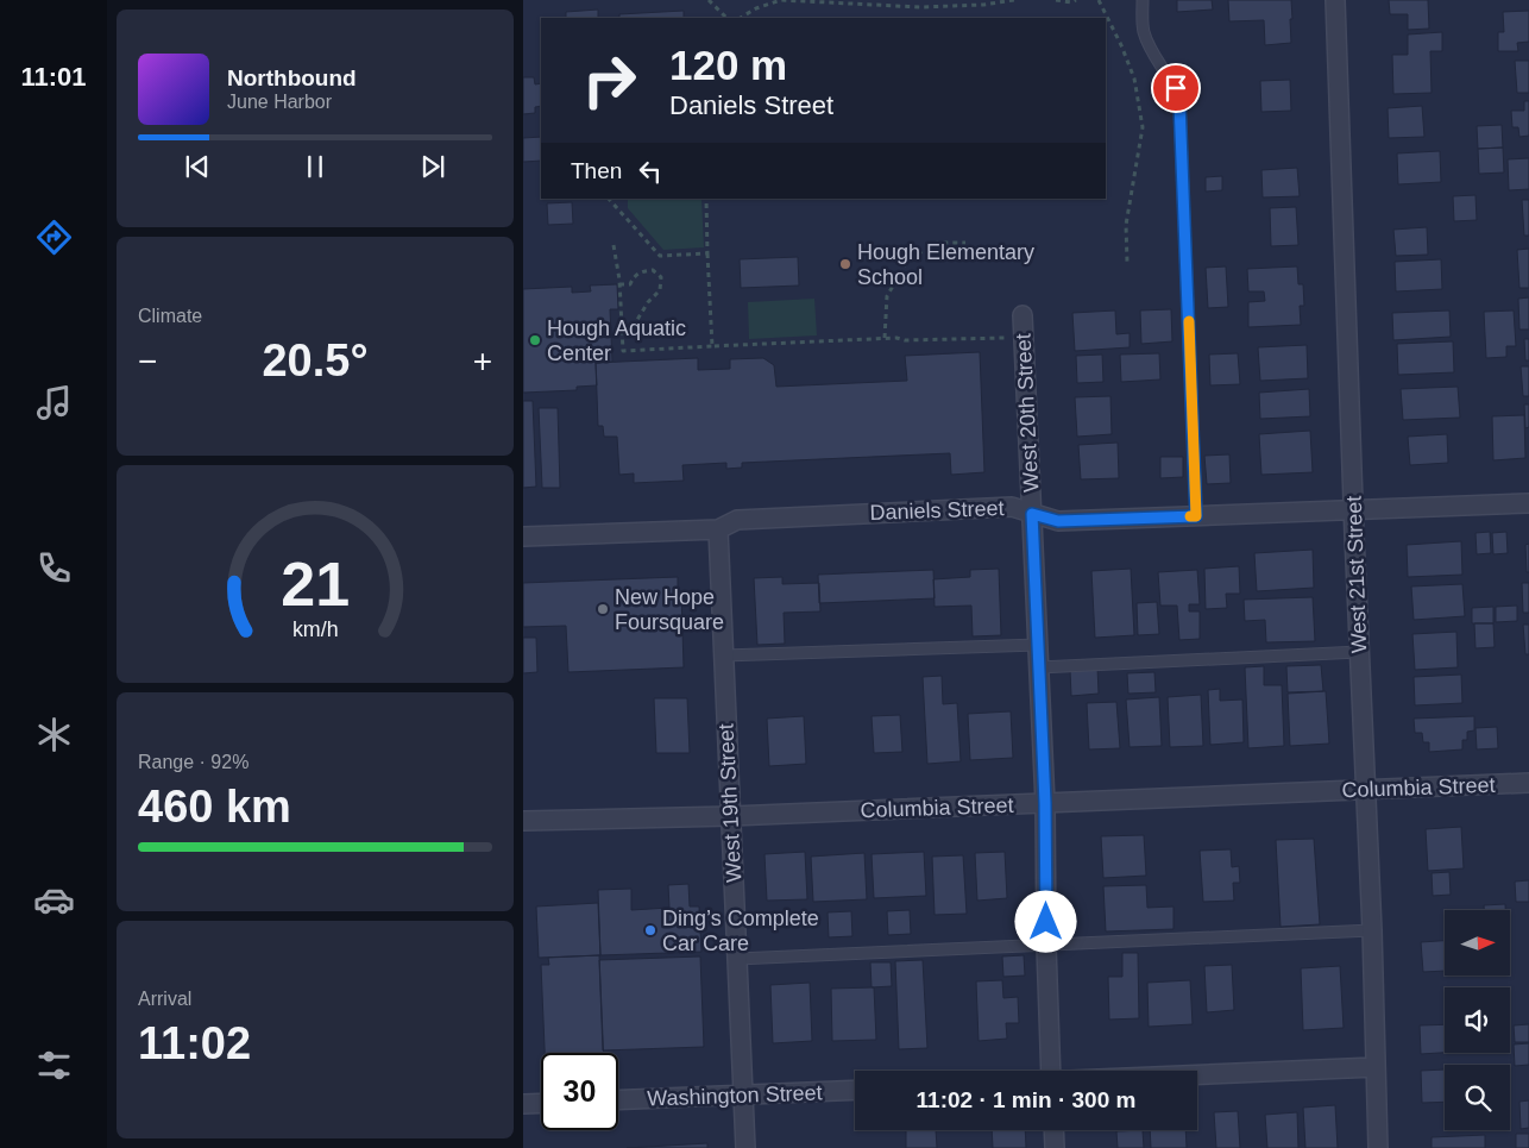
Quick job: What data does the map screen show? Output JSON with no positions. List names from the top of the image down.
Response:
{
  "streets": {
    "street": [
      "West 20th Street",
      "Daniels Street",
      "West 21st Street",
      "Columbia Street",
      "West 19th Street",
      "Washington Street"
    ]
  },
  "crossings": [
    ["West 20th Street", "Daniels Street"],
    ["West 20th Street", "Columbia Street"],
    ["Daniels Street", "West 21st Street"],
    ["Daniels Street", "West 19th Street"],
    ["West 21st Street", "Columbia Street"],
    ["Columbia Street", "West 19th Street"],
    ["West 19th Street", "Washington Street"]
  ],
  "places": [
    "Hough Elementary School",
    "Hough Aquatic Center",
    "New Hope Foursquare",
    "Ding’s Complete Car Care"
  ],
  "north": "right",
  "page": {
    "tabs": "11:01",
    "turn": ["120 m", "Daniels Street"],
    "song": ["Northbound", "June Harbor"],
    "then": "Then",
    "tile": [
      "Climate",
      ["Range · 92%", "460 km"],
      ["Arrival", "11:02"]
    ],
    "heat": ["−", "20.5°", "+"],
    "limit": "30",
    "trip": "11:02 · 1 min · 300 m",
    "gauge": ["21", "km/h"]
  }
}
